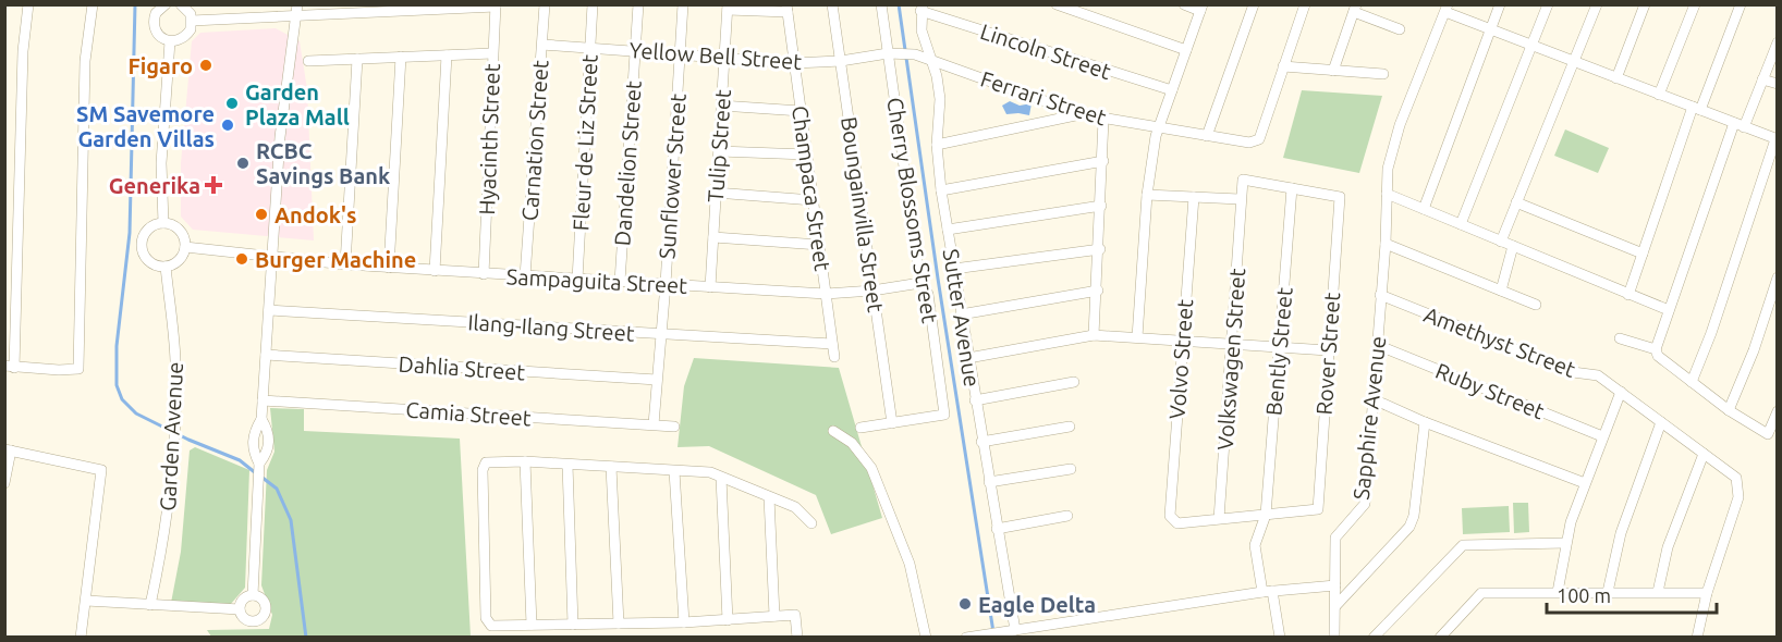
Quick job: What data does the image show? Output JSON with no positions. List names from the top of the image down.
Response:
{
  "streets": {
    "street": [
      "Lincoln Street",
      "Yellow Bell Street",
      "Ferrari Street",
      "Hyacinth Street",
      "Carnation Street",
      "Fleur de Liz Street",
      "Tulip Street",
      "Dandelion Street",
      "Sunflower Street",
      "Champaca Street",
      "Cherry Blossoms Street",
      "Boungainvilla Street",
      "Sampaguita Street",
      "Sutter Avenue",
      "Ilang-Ilang Street",
      "Amethyst Street",
      "Bently Street",
      "Rover Street",
      "Volvo Street",
      "Volkswagen Street",
      "Dahlia Street",
      "Ruby Street",
      "Camia Street",
      "Sapphire Avenue",
      "Garden Avenue"
    ]
  },
  "crossings": [
    ["Lincoln Street", "Sutter Avenue"],
    ["Yellow Bell Street", "Ferrari Street"],
    ["Yellow Bell Street", "Carnation Street"],
    ["Yellow Bell Street", "Fleur de Liz Street"],
    ["Yellow Bell Street", "Tulip Street"],
    ["Yellow Bell Street", "Dandelion Street"],
    ["Yellow Bell Street", "Sunflower Street"],
    ["Yellow Bell Street", "Champaca Street"],
    ["Yellow Bell Street", "Cherry Blossoms Street"],
    ["Yellow Bell Street", "Boungainvilla Street"],
    ["Ferrari Street", "Sutter Avenue"],
    ["Hyacinth Street", "Sampaguita Street"],
    ["Carnation Street", "Sampaguita Street"],
    ["Fleur de Liz Street", "Sampaguita Street"],
    ["Tulip Street", "Sampaguita Street"],
    ["Dandelion Street", "Sampaguita Street"],
    ["Sunflower Street", "Sampaguita Street"],
    ["Sunflower Street", "Ilang-Ilang Street"],
    ["Sunflower Street", "Dahlia Street"],
    ["Sunflower Street", "Camia Street"],
    ["Champaca Street", "Sampaguita Street"],
    ["Champaca Street", "Ilang-Ilang Street"],
    ["Cherry Blossoms Street", "Boungainvilla Street"],
    ["Cherry Blossoms Street", "Sampaguita Street"],
    ["Boungainvilla Street", "Sampaguita Street"],
    ["Sampaguita Street", "Garden Avenue"],
    ["Amethyst Street", "Sapphire Avenue"],
    ["Bently Street", "Rover Street"],
    ["Volvo Street", "Volkswagen Street"],
    ["Ruby Street", "Sapphire Avenue"]
  ],
  "places": {
    "other": [
      "Figaro",
      "Garden Plaza Mall",
      "SM Savemore Garden Villas",
      "RCBC Savings Bank",
      "Andok's",
      "Burger Machine",
      "Eagle Delta"
    ],
    "health": ["Generika"]
  },
  "scale_bar": "100 m"
}
